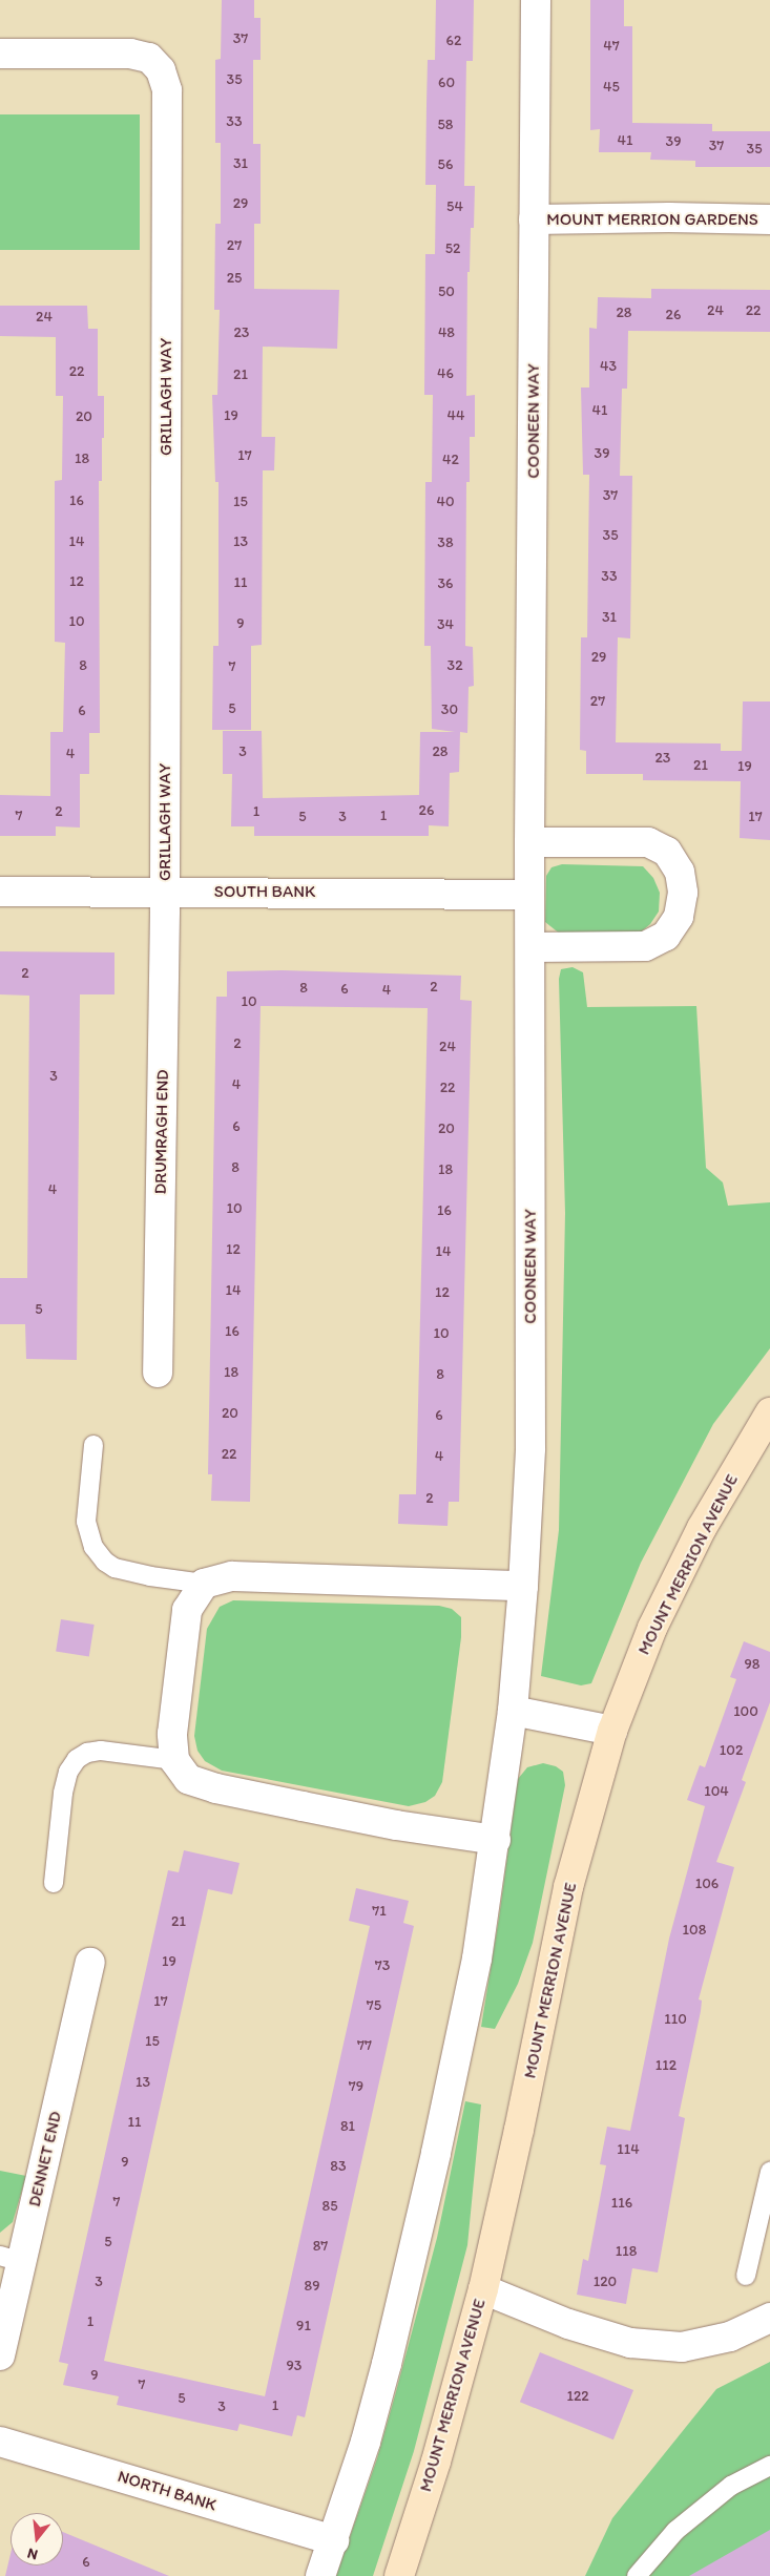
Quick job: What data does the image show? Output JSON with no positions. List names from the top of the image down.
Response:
{
  "streets": {
    "street": [
      "MOUNT MERRION GARDENS",
      "GRILLAGH WAY",
      "COONEEN WAY",
      "SOUTH BANK",
      "DRUMRAGH END",
      "MOUNT MERRION AVENUE",
      "DENNET END",
      "NORTH BANK"
    ]
  },
  "crossings": [
    ["MOUNT MERRION GARDENS", "COONEEN WAY"],
    ["GRILLAGH WAY", "SOUTH BANK"],
    ["GRILLAGH WAY", "DRUMRAGH END"],
    ["COONEEN WAY", "SOUTH BANK"],
    ["SOUTH BANK", "DRUMRAGH END"]
  ],
  "house_numbers": [
    "37",
    "62",
    "47",
    "35",
    "60",
    "45",
    "33",
    "58",
    "41",
    "39",
    "37",
    "35",
    "31",
    "56",
    "29",
    "54",
    "27",
    "52",
    "25",
    "50",
    "24",
    "22",
    "28",
    "26",
    "24",
    "23",
    "48",
    "43",
    "22",
    "46",
    "21",
    "41",
    "19",
    "44",
    "20",
    "39",
    "17",
    "18",
    "42",
    "37",
    "16",
    "15",
    "40",
    "35",
    "14",
    "13",
    "38",
    "33",
    "12",
    "11",
    "36",
    "31",
    "10",
    "9",
    "34",
    "29",
    "8",
    "32",
    "7",
    "27",
    "5",
    "30",
    "6",
    "3",
    "28",
    "4",
    "23",
    "21",
    "19",
    "26",
    "2",
    "1",
    "7",
    "1",
    "5",
    "3",
    "17",
    "2",
    "2",
    "8",
    "6",
    "4",
    "10",
    "2",
    "24",
    "3",
    "4",
    "22",
    "6",
    "20",
    "8",
    "18",
    "4",
    "10",
    "16",
    "12",
    "14",
    "14",
    "12",
    "5",
    "16",
    "10",
    "18",
    "8",
    "20",
    "6",
    "22",
    "4",
    "2",
    "98",
    "100",
    "102",
    "104",
    "106",
    "71",
    "21",
    "108",
    "19",
    "73",
    "17",
    "75",
    "110",
    "15",
    "77",
    "112",
    "13",
    "79",
    "11",
    "81",
    "114",
    "9",
    "83",
    "7",
    "116",
    "85",
    "5",
    "87",
    "118",
    "3",
    "120",
    "89",
    "1",
    "91",
    "93",
    "9",
    "7",
    "122",
    "5",
    "1",
    "3",
    "6"
  ],
  "north": "bottom"
}
